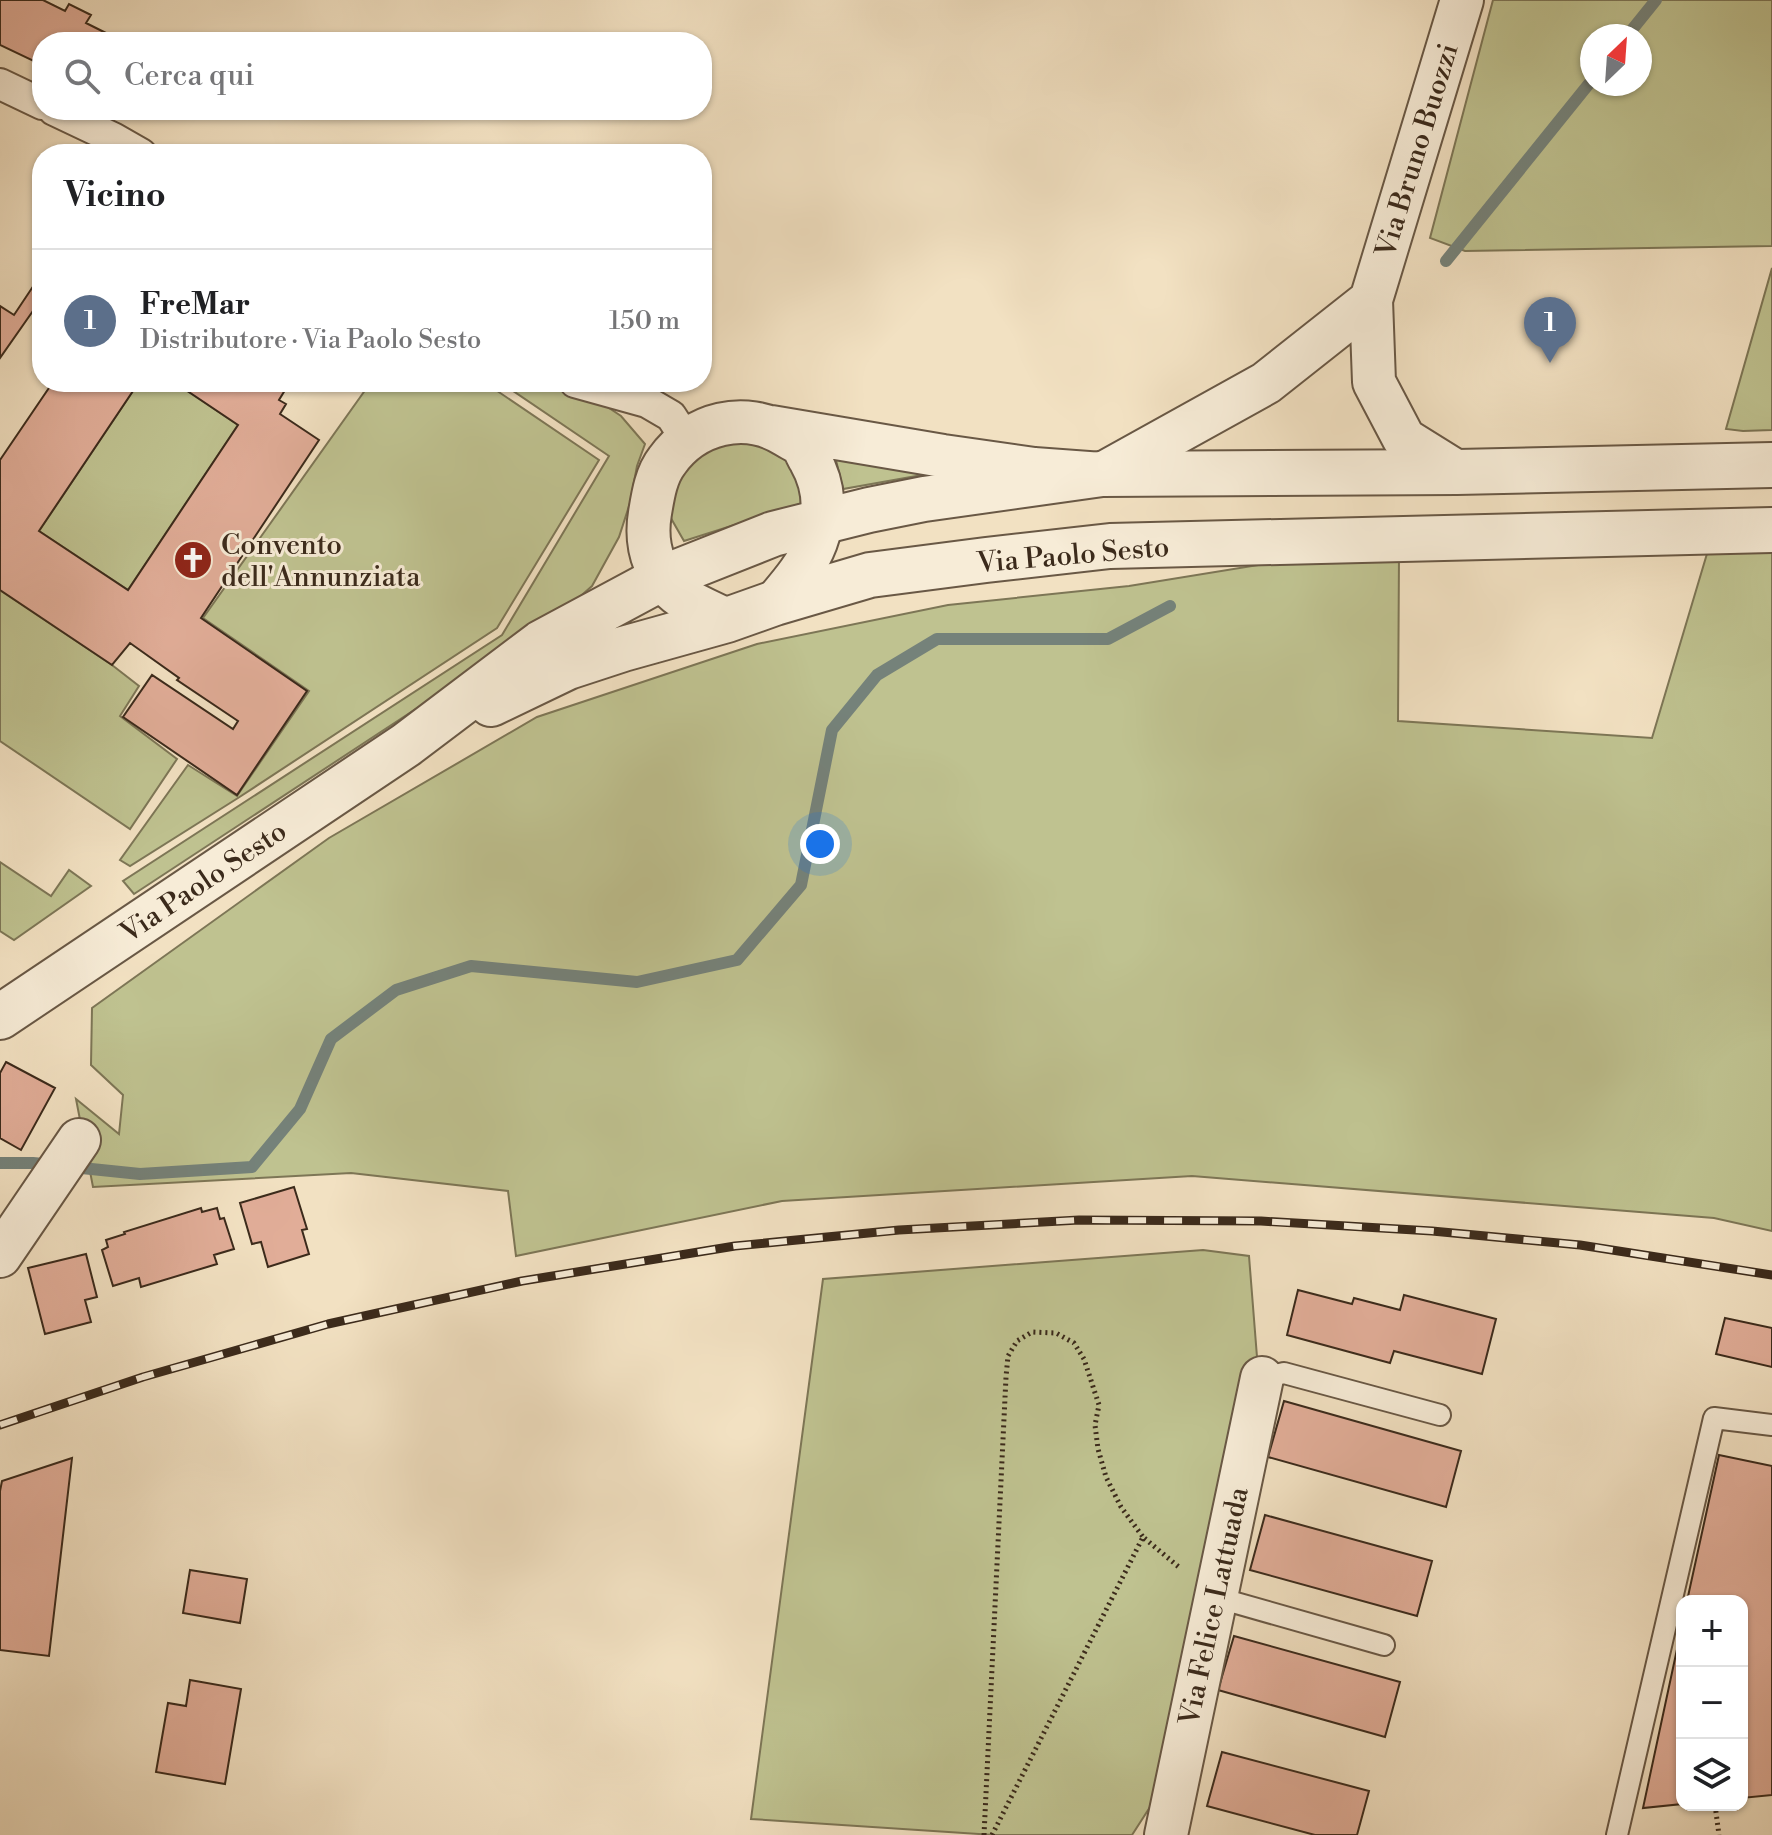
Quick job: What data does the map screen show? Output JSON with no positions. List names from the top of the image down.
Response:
{
  "streets": {
    "street": ["Via Bruno Buozzi", "Via Paolo Sesto", "Via Felice Lattuada"]
  },
  "crossings": [
    ["Via Bruno Buozzi", "Via Paolo Sesto"]
  ],
  "places": {
    "church": ["Convento dell'Annunziata"]
  },
  "north": "top right",
  "page": {
    "search": "Cerca qui",
    "heading": "Vicino",
    "list": [
      {
        "mark": "1",
        "name": "FreMar",
        "note": "Distributore · Via Paolo Sesto",
        "value": "150 m"
      }
    ],
    "pins": "1",
    "map_buttons": ["+", "−"]
  }
}
